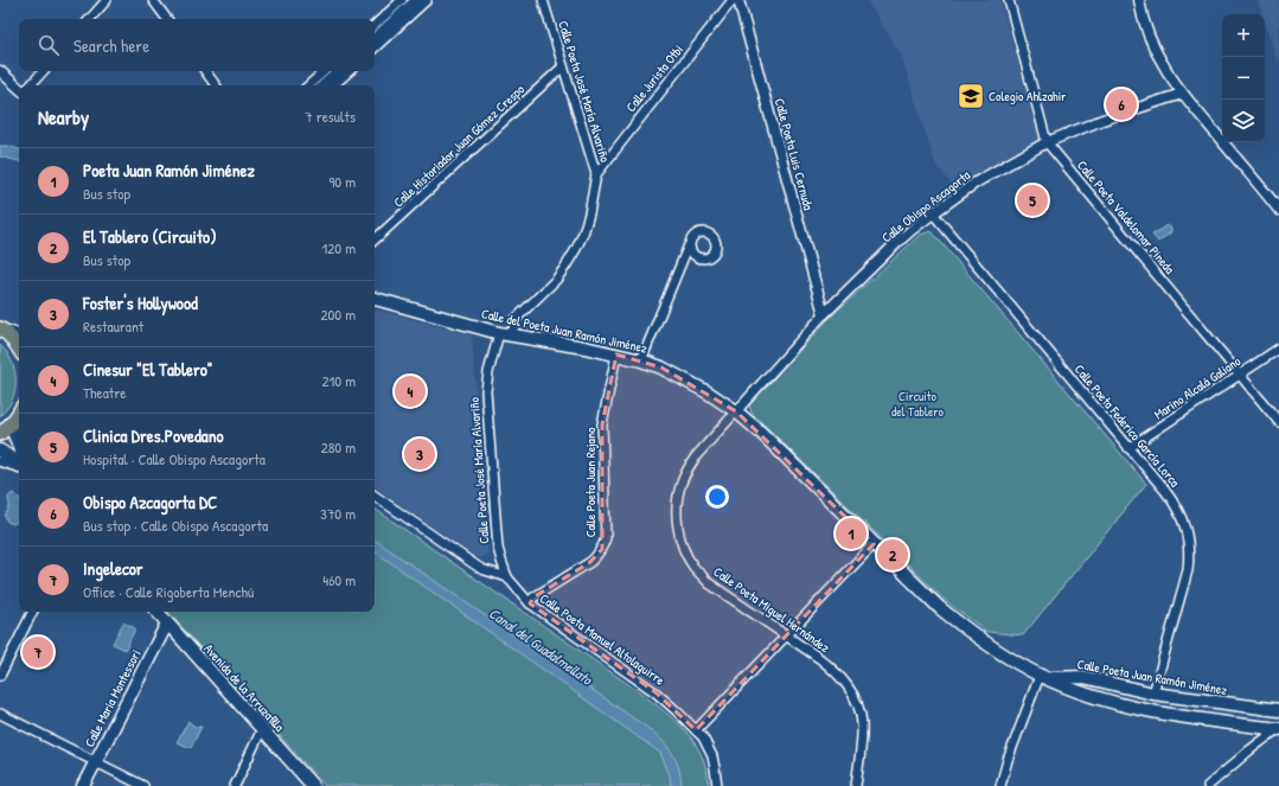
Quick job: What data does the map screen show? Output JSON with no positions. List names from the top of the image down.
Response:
{
  "streets": {
    "main road": [
      "Calle del Poeta Juan Ramón Jiménez",
      "Calle Poeta Juan Ramón Jiménez",
      "Avenida de la Arruzafilla",
      "Calle María Montessori"
    ],
    "street": [
      "Calle Jurista Otbi",
      "Calle Poeta José María Alvariño",
      "Calle Historiador Juan Gómez Crespo",
      "Calle Poeta Luis Cernuda",
      "Calle Obispo Ascagorta",
      "Calle Poeta Valdelomar Pineda",
      "Marino Alcalá Galiano",
      "Calle Poeta Federico García Lorca",
      "Calle Poeta Juan Rejano",
      "Calle Poeta Miguel Hernández",
      "Calle Poeta Manuel Altolaguirre"
    ]
  },
  "crossings": [
    ["Calle Jurista Otbi", "Calle Poeta José María Alvariño"],
    ["Calle Poeta José María Alvariño", "Calle Historiador Juan Gómez Crespo"],
    ["Calle Poeta José María Alvariño", "Calle del Poeta Juan Ramón Jiménez"],
    ["Calle Poeta José María Alvariño", "Calle Poeta Manuel Altolaguirre"],
    ["Calle Poeta Luis Cernuda", "Calle Obispo Ascagorta"],
    ["Calle Obispo Ascagorta", "Calle Poeta Valdelomar Pineda"],
    ["Calle Obispo Ascagorta", "Calle del Poeta Juan Ramón Jiménez"],
    ["Calle Obispo Ascagorta", "Calle Poeta Federico García Lorca"],
    ["Calle Obispo Ascagorta", "Calle Poeta Miguel Hernández"],
    ["Calle Poeta Valdelomar Pineda", "Marino Alcalá Galiano"],
    ["Calle del Poeta Juan Ramón Jiménez", "Calle Poeta Juan Rejano"],
    ["Calle del Poeta Juan Ramón Jiménez", "Calle Poeta Miguel Hernández"],
    ["Calle del Poeta Juan Ramón Jiménez", "Calle Poeta Juan Ramón Jiménez"],
    ["Marino Alcalá Galiano", "Calle Poeta Federico García Lorca"],
    ["Calle Poeta Federico García Lorca", "Calle Poeta Juan Ramón Jiménez"],
    ["Calle Poeta Juan Rejano", "Calle Poeta Manuel Altolaguirre"],
    ["Avenida de la Arruzafilla", "Calle María Montessori"]
  ],
  "water": ["Canal del Guadalmellato"],
  "parks": ["Circuito del Tablero"],
  "places": {
    "school or university": ["Colegio Ahlzahir"]
  },
  "page": {
    "map_buttons": ["+", "−"],
    "search": "Search here",
    "heading": ["Nearby", "7 results"],
    "pins": [
      "6",
      "5",
      "4",
      "3",
      "1",
      "2",
      "7"
    ],
    "list": [
      {
        "mark": "1",
        "name": "Poeta Juan Ramón Jiménez",
        "note": "Bus stop",
        "value": "90 m"
      },
      {
        "mark": "2",
        "name": "El Tablero (Circuito)",
        "note": "Bus stop",
        "value": "120 m"
      },
      {
        "mark": "3",
        "name": "Foster's Hollywood",
        "note": "Restaurant",
        "value": "200 m"
      },
      {
        "mark": "4",
        "name": "Cinesur \"El Tablero\"",
        "note": "Theatre",
        "value": "210 m"
      },
      {
        "mark": "5",
        "name": "Clinica Dres.Povedano",
        "note": "Hospital · Calle Obispo Ascagorta",
        "value": "280 m"
      },
      {
        "mark": "6",
        "name": "Obispo Azcagorta DC",
        "note": "Bus stop · Calle Obispo Ascagorta",
        "value": "370 m"
      },
      {
        "mark": "7",
        "name": "Ingelecor",
        "note": "Office · Calle Rigoberta Menchú",
        "value": "460 m"
      }
    ]
  }
}
